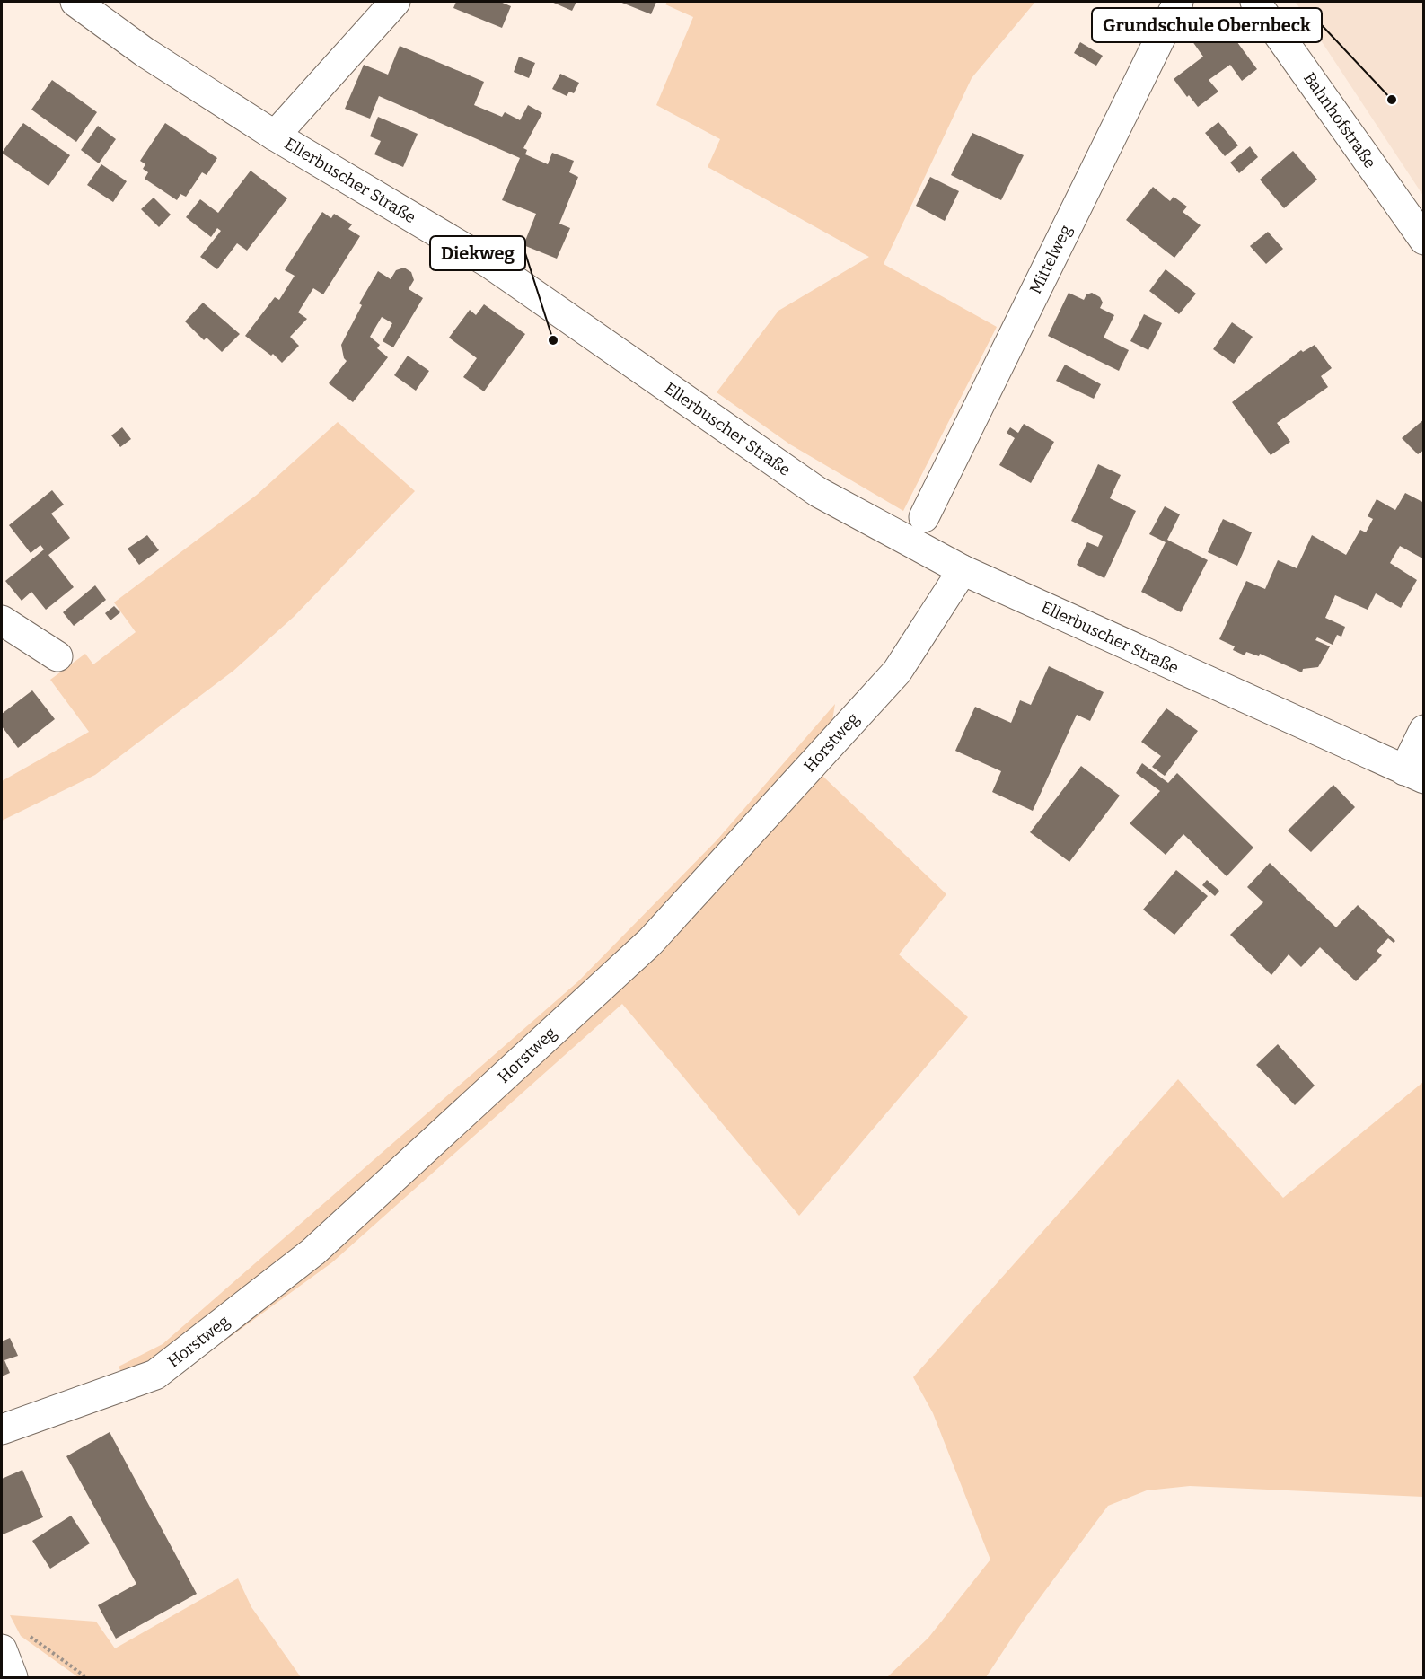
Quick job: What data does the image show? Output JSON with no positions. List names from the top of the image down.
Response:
{
  "streets": {
    "street": [
      "Bahnhofstraße",
      "Ellerbuscher Straße",
      "Mittelweg",
      "Horstweg"
    ]
  },
  "crossings": [
    ["Ellerbuscher Straße", "Horstweg"]
  ],
  "places": ["Grundschule Obernbeck", "Diekweg"]
}
